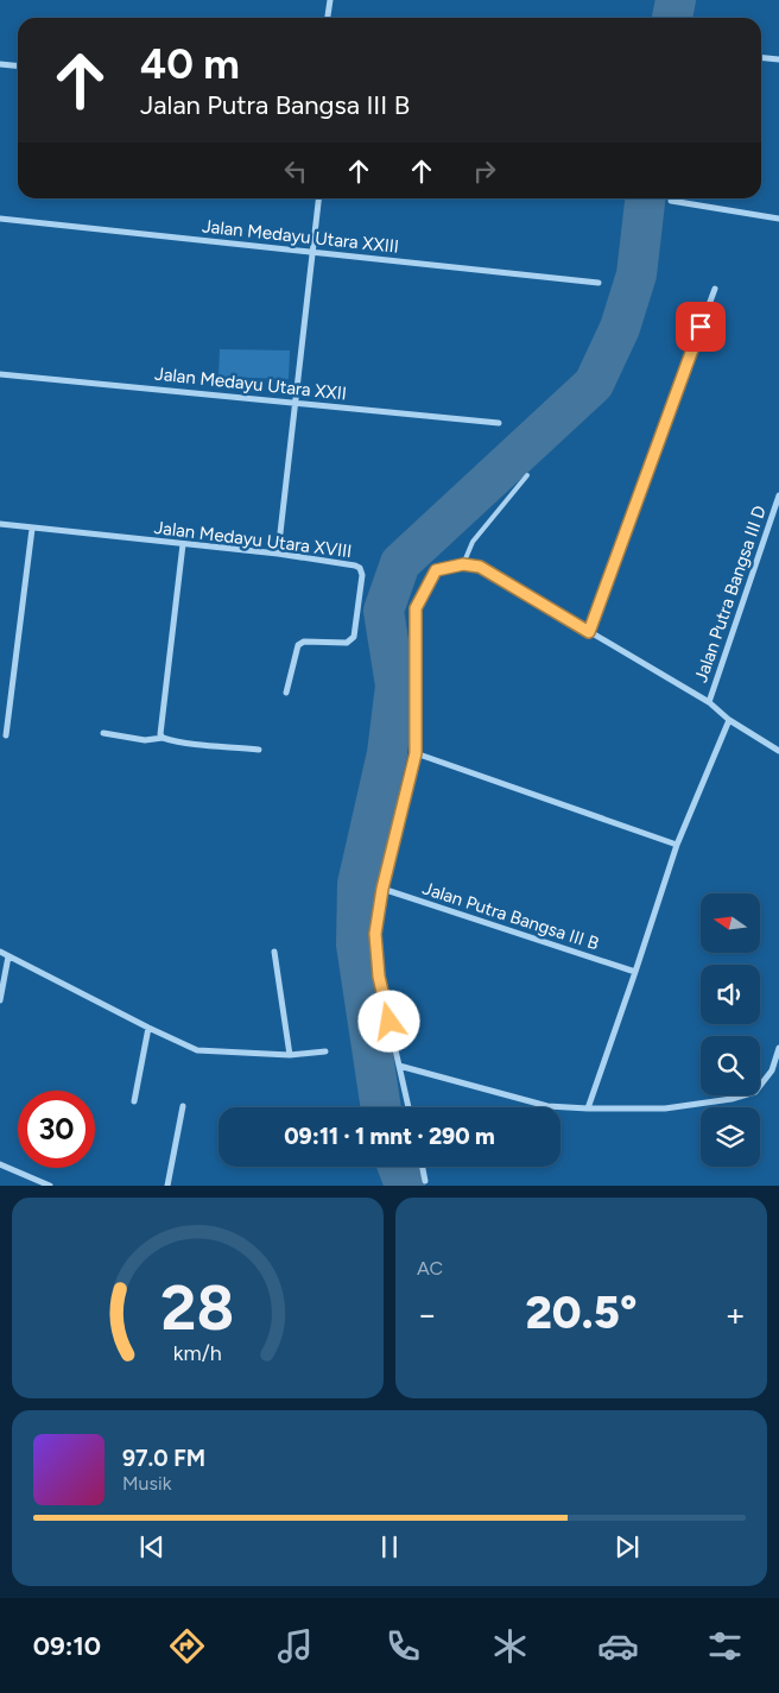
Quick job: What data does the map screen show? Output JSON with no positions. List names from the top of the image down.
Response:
{
  "streets": {
    "street": [
      "Jalan Medayu Utara XXIII",
      "Jalan Medayu Utara XXII",
      "Jalan Medayu Utara XVIII",
      "Jalan Putra Bangsa III D",
      "Jalan Putra Bangsa III B"
    ]
  },
  "north": "left",
  "page": {
    "turn": ["40 m", "Jalan Putra Bangsa III B"],
    "limit": "30",
    "trip": "09:11 · 1 mnt · 290 m",
    "tile": "AC",
    "heat": ["−", "20.5°", "+"],
    "song": ["97.0 FM", "Musik"],
    "tabs": "09:10",
    "gauge": ["28", "km/h"]
  }
}
